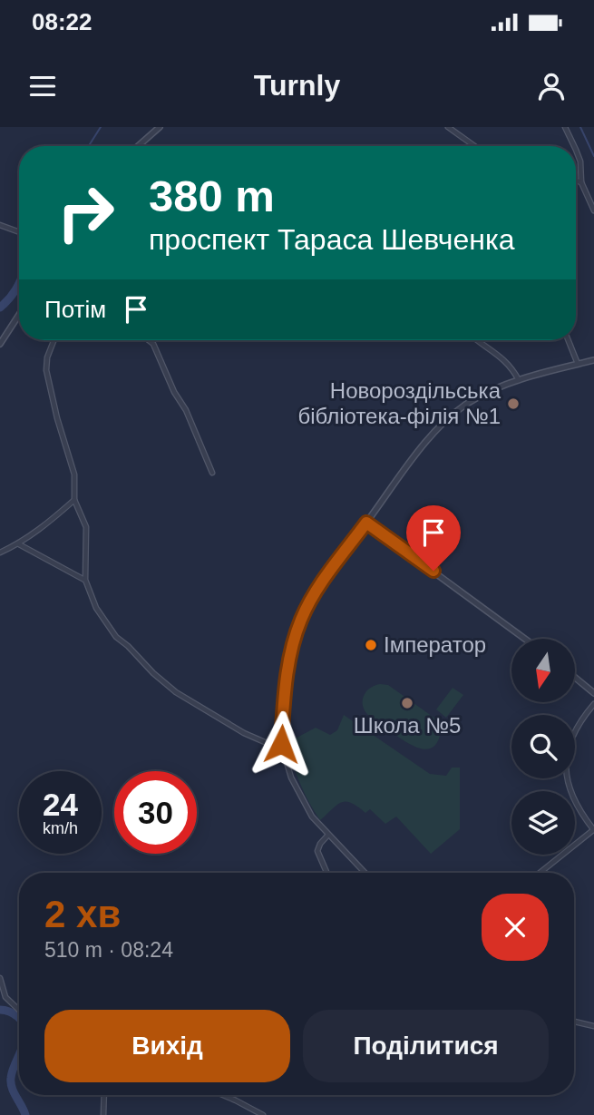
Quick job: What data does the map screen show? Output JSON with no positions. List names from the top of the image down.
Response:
{
  "places": ["Новороздільська бібліотека-філія №1", "Імператор", "Школа №5"],
  "north": "bottom",
  "page": {
    "status": "08:22",
    "header": "Turnly",
    "turn": ["380 m", "проспект Тараса Шевченка"],
    "then": "Потім",
    "speed": "24 km/h",
    "limit": "30",
    "heading": ["2 хв", "510 m · 08:24"],
    "buttons": ["Вихід", "Поділитися"]
  }
}
